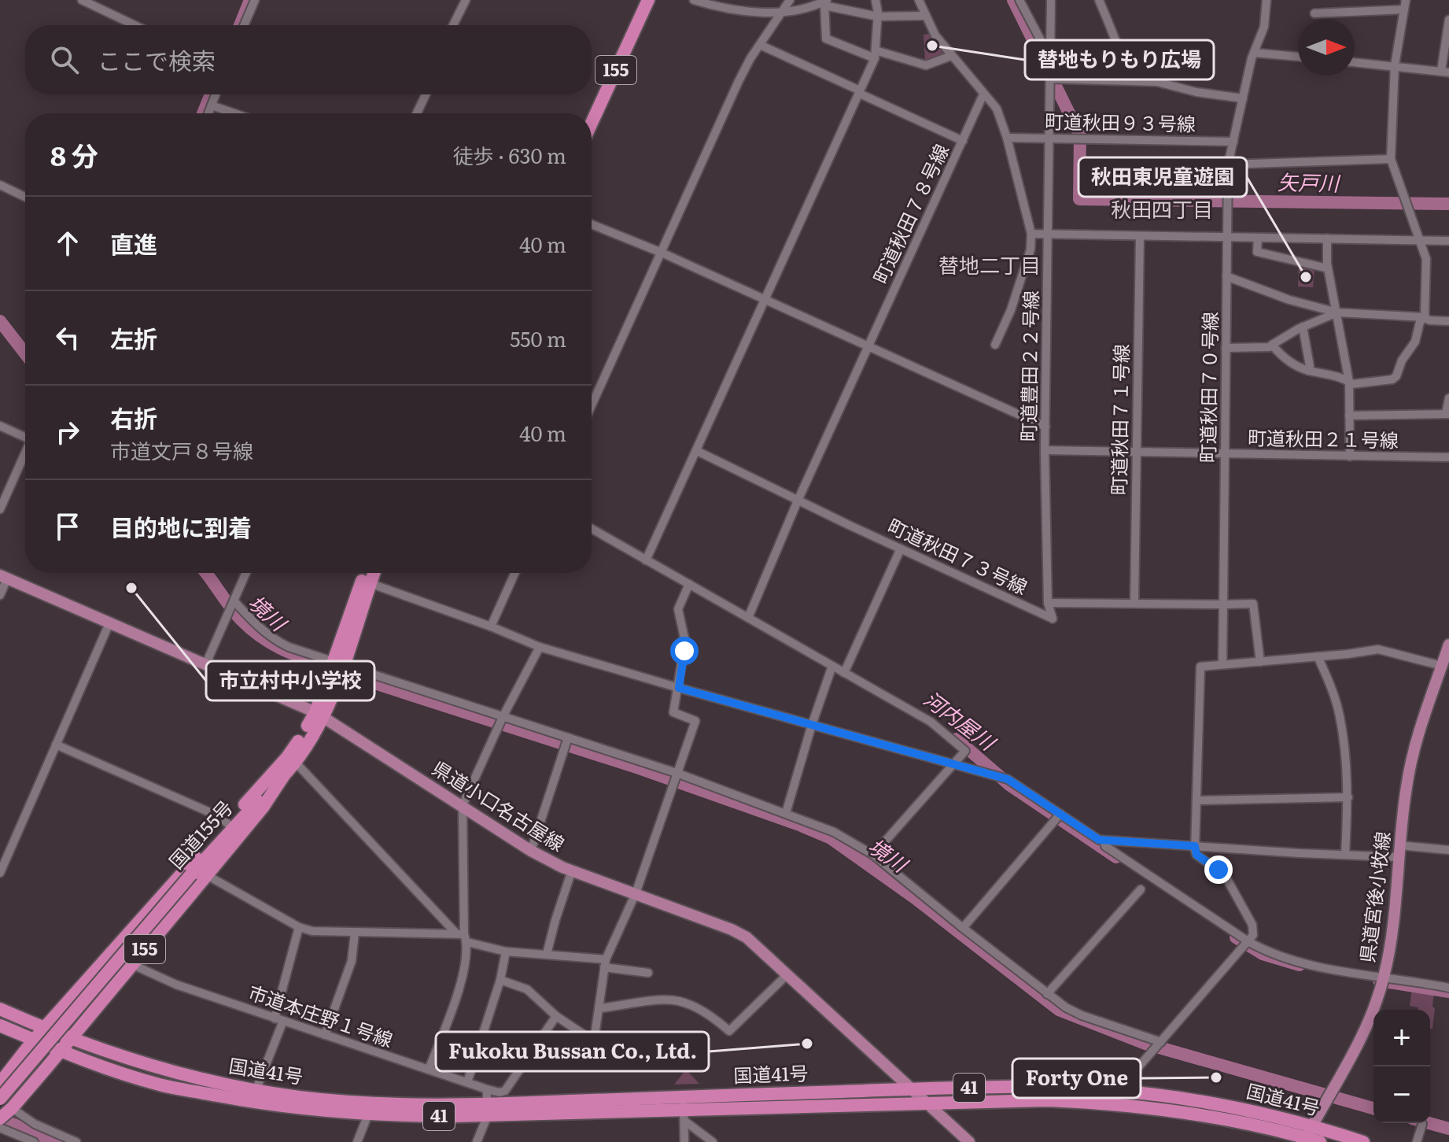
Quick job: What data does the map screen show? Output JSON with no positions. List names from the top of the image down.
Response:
{
  "streets": {
    "highway": [
      "155",
      "国道155号",
      "国道41号",
      "41"
    ],
    "main road": ["県道小口名古屋線", "県道宮後小牧線"],
    "street": [
      "町道秋田９３号線",
      "町道秋田７８号線",
      "町道豊田２２号線",
      "町道秋田７０号線",
      "町道秋田７１号線",
      "町道秋田２１号線",
      "町道秋田７３号線",
      "市道本庄野１号線"
    ]
  },
  "crossings": [
    ["155", "国道155号"],
    ["155", "市道本庄野１号線"],
    ["155", "国道41号"],
    ["町道秋田９３号線", "町道豊田２２号線"],
    ["町道秋田９３号線", "町道秋田７０号線"],
    ["町道秋田７８号線", "町道秋田７３号線"],
    ["町道豊田２２号線", "町道秋田２１号線"],
    ["町道豊田２２号線", "町道秋田７３号線"],
    ["町道秋田７０号線", "町道秋田２１号線"],
    ["町道秋田７１号線", "町道秋田２１号線"],
    ["県道小口名古屋線", "国道155号"],
    ["県道小口名古屋線", "国道41号"],
    ["県道宮後小牧線", "国道41号"]
  ],
  "districts": ["秋田四丁目", "替地二丁目"],
  "water": ["矢戸川", "境川", "河内屋川"],
  "places": [
    "替地もりもり広場",
    "秋田東児童遊園",
    "市立村中小学校",
    "Fukoku Bussan Co., Ltd.",
    "Forty One"
  ],
  "north": "right",
  "page": {
    "search": "ここで検索",
    "heading": ["8 分", "徒歩 · 630 m"],
    "list": [
      ["直進", "40 m"],
      ["左折", "550 m"],
      ["右折", "市道文戸８号線", "40 m"],
      "目的地に到着"
    ],
    "map_buttons": ["+", "−"]
  }
}
